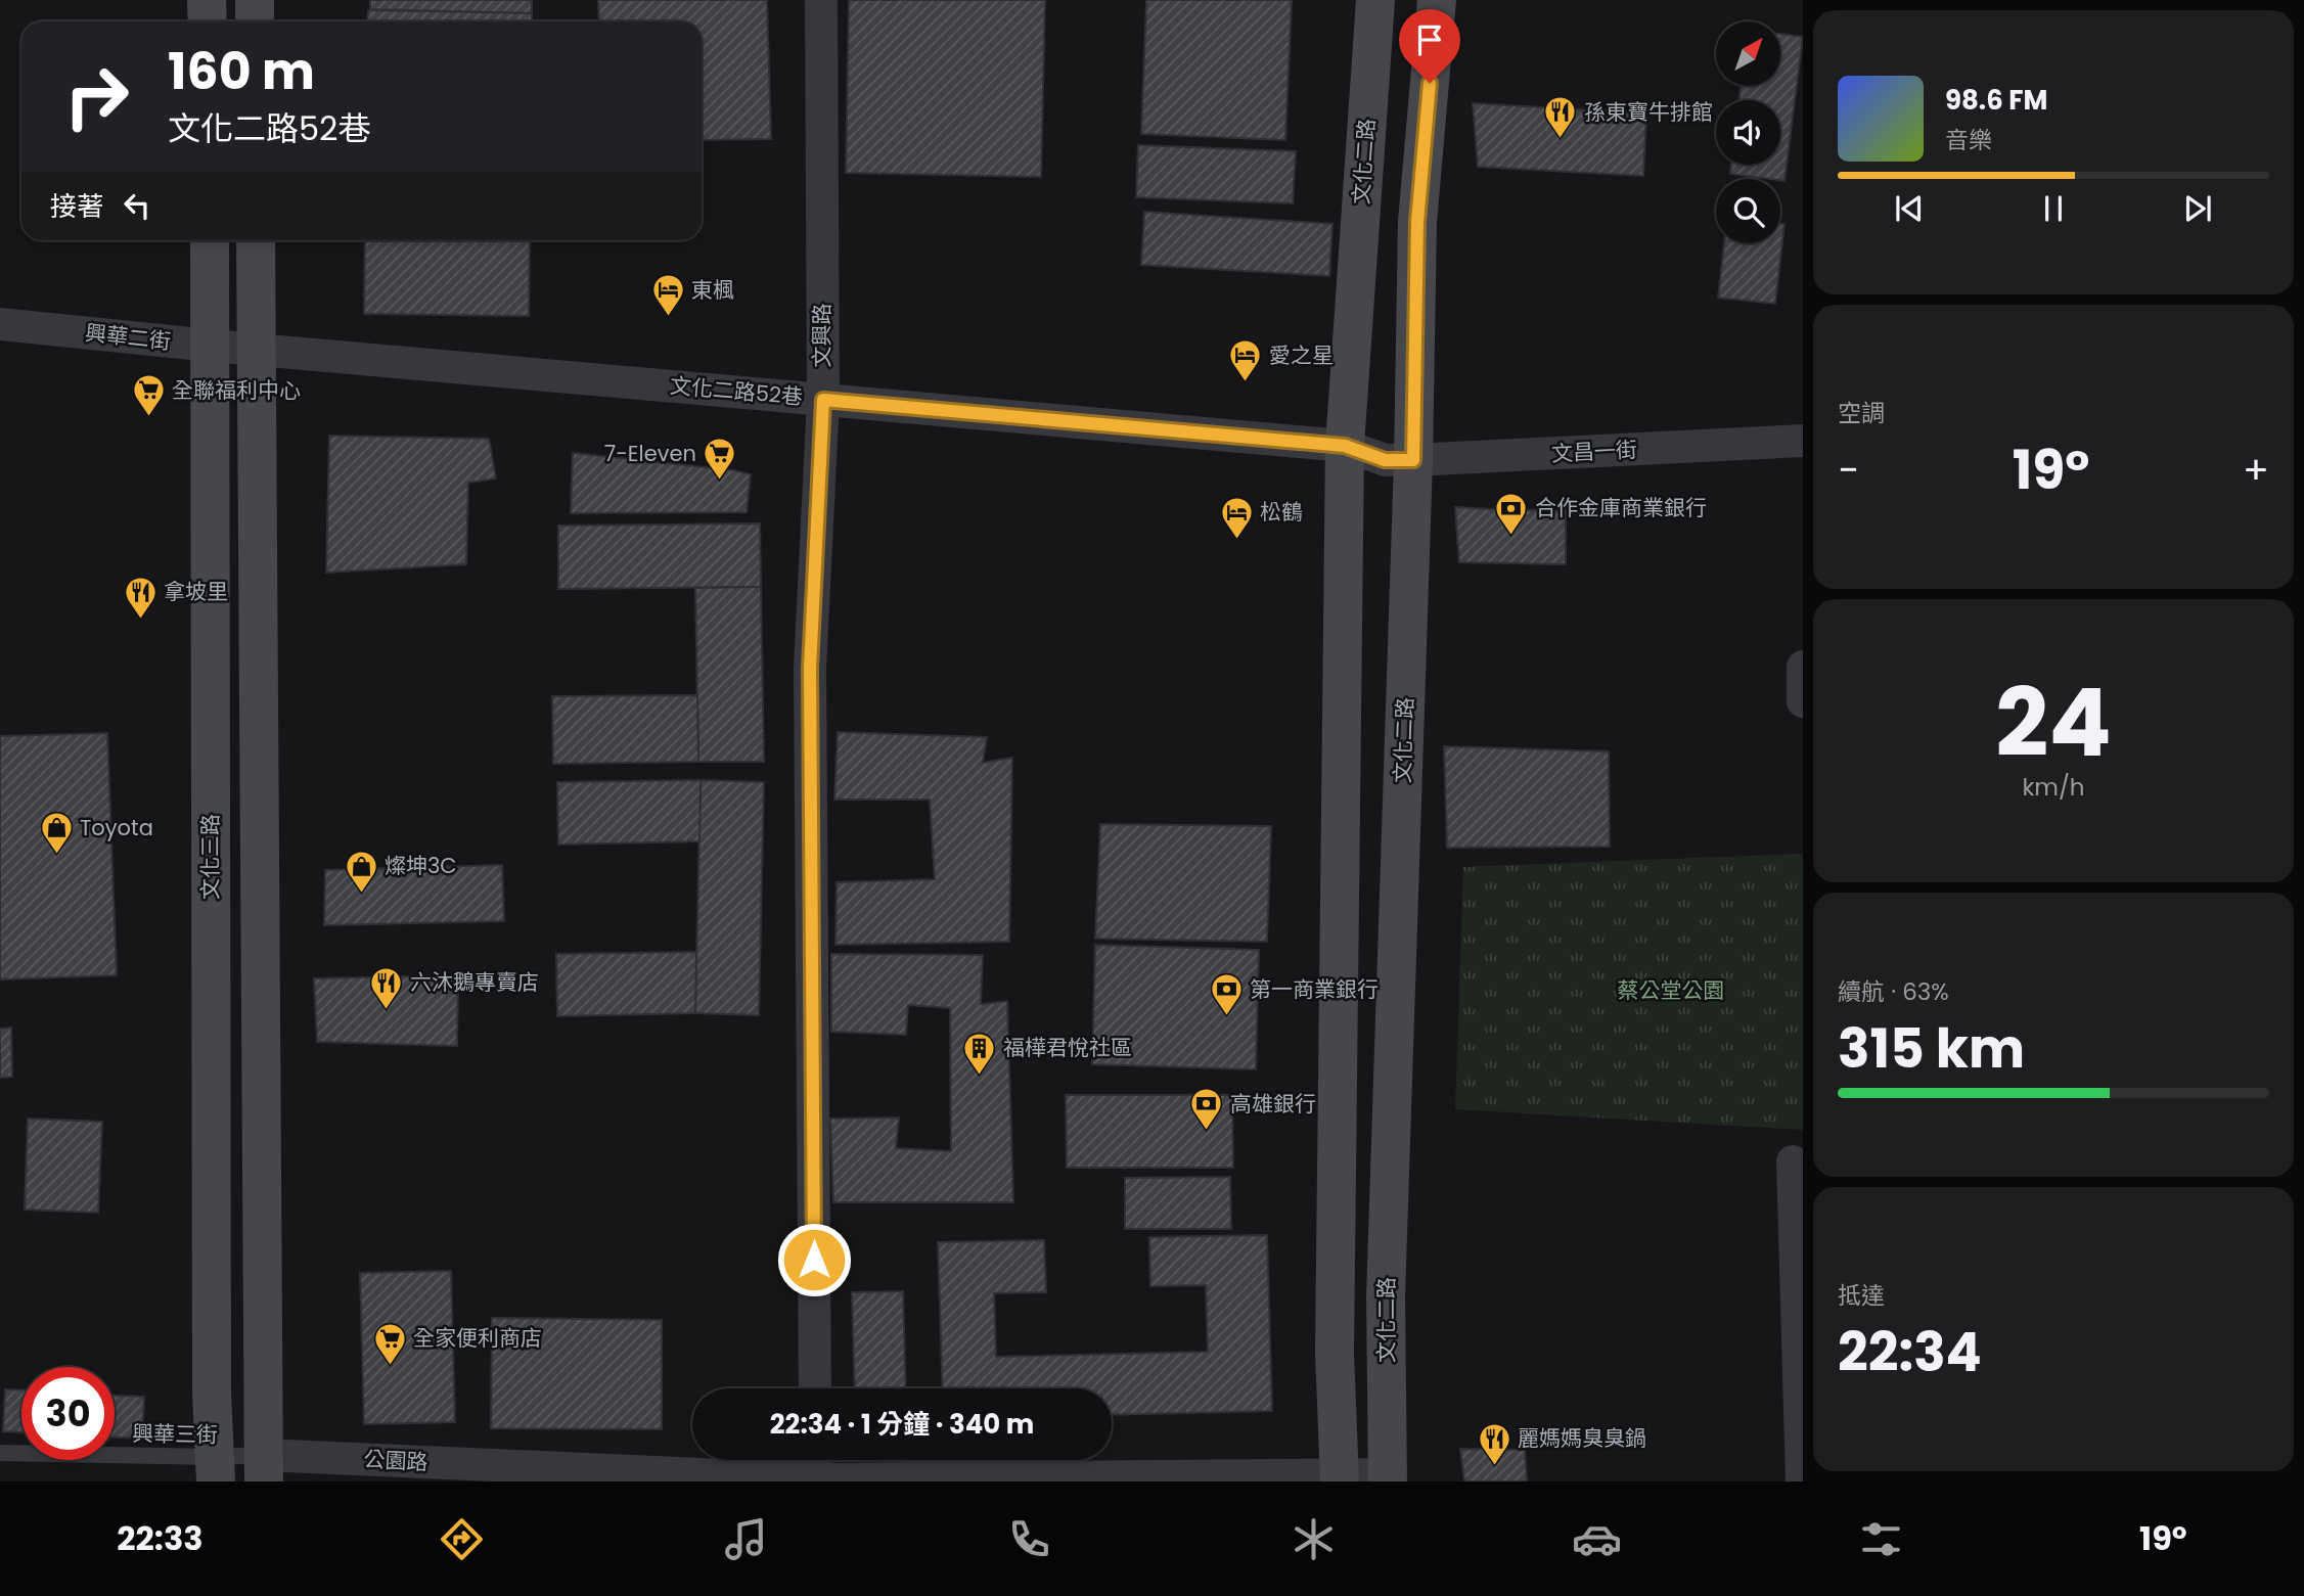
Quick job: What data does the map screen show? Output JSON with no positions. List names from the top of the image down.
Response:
{
  "streets": {
    "street": [
      "文化二路",
      "文興路",
      "興華二街",
      "文化二路52巷",
      "文昌一街",
      "文化三路",
      "公園路"
    ],
    "lane": ["興華三街"]
  },
  "crossings": [
    ["文化二路", "文化二路52巷"],
    ["文化二路", "文昌一街"],
    ["文化二路", "公園路"],
    ["文興路", "文化二路52巷"],
    ["興華二街", "文化二路52巷"],
    ["興華二街", "文化三路"],
    ["文化二路52巷", "文昌一街"],
    ["文化三路", "興華三街"],
    ["興華三街", "公園路"]
  ],
  "parks": ["蔡公堂公園"],
  "places": {
    "restaurant": [
      "孫東寶牛排館",
      "拿坡里",
      "六沐鵝專賣店",
      "麗媽媽臭臭鍋"
    ],
    "hotel": ["東楓", "愛之星", "松鶴"],
    "supermarket": ["全聯福利中心", "7-Eleven", "全家便利商店"],
    "bank": ["合作金庫商業銀行", "第一商業銀行", "高雄銀行"],
    "shop": ["Toyota", "燦坤3C"],
    "building": ["福樺君悅社區"]
  },
  "north": "top right",
  "page": {
    "turn": ["160 m", "文化二路52巷"],
    "song": ["98.6 FM", "音樂"],
    "then": "接著",
    "tile": [
      "空調",
      ["24", "km/h"],
      ["續航 · 63%", "315 km"],
      ["抵達", "22:34"]
    ],
    "heat": ["−", "19°", "+"],
    "limit": "30",
    "trip": "22:34 · 1 分鐘 · 340 m",
    "tabs": ["22:33", "19°"]
  }
}
